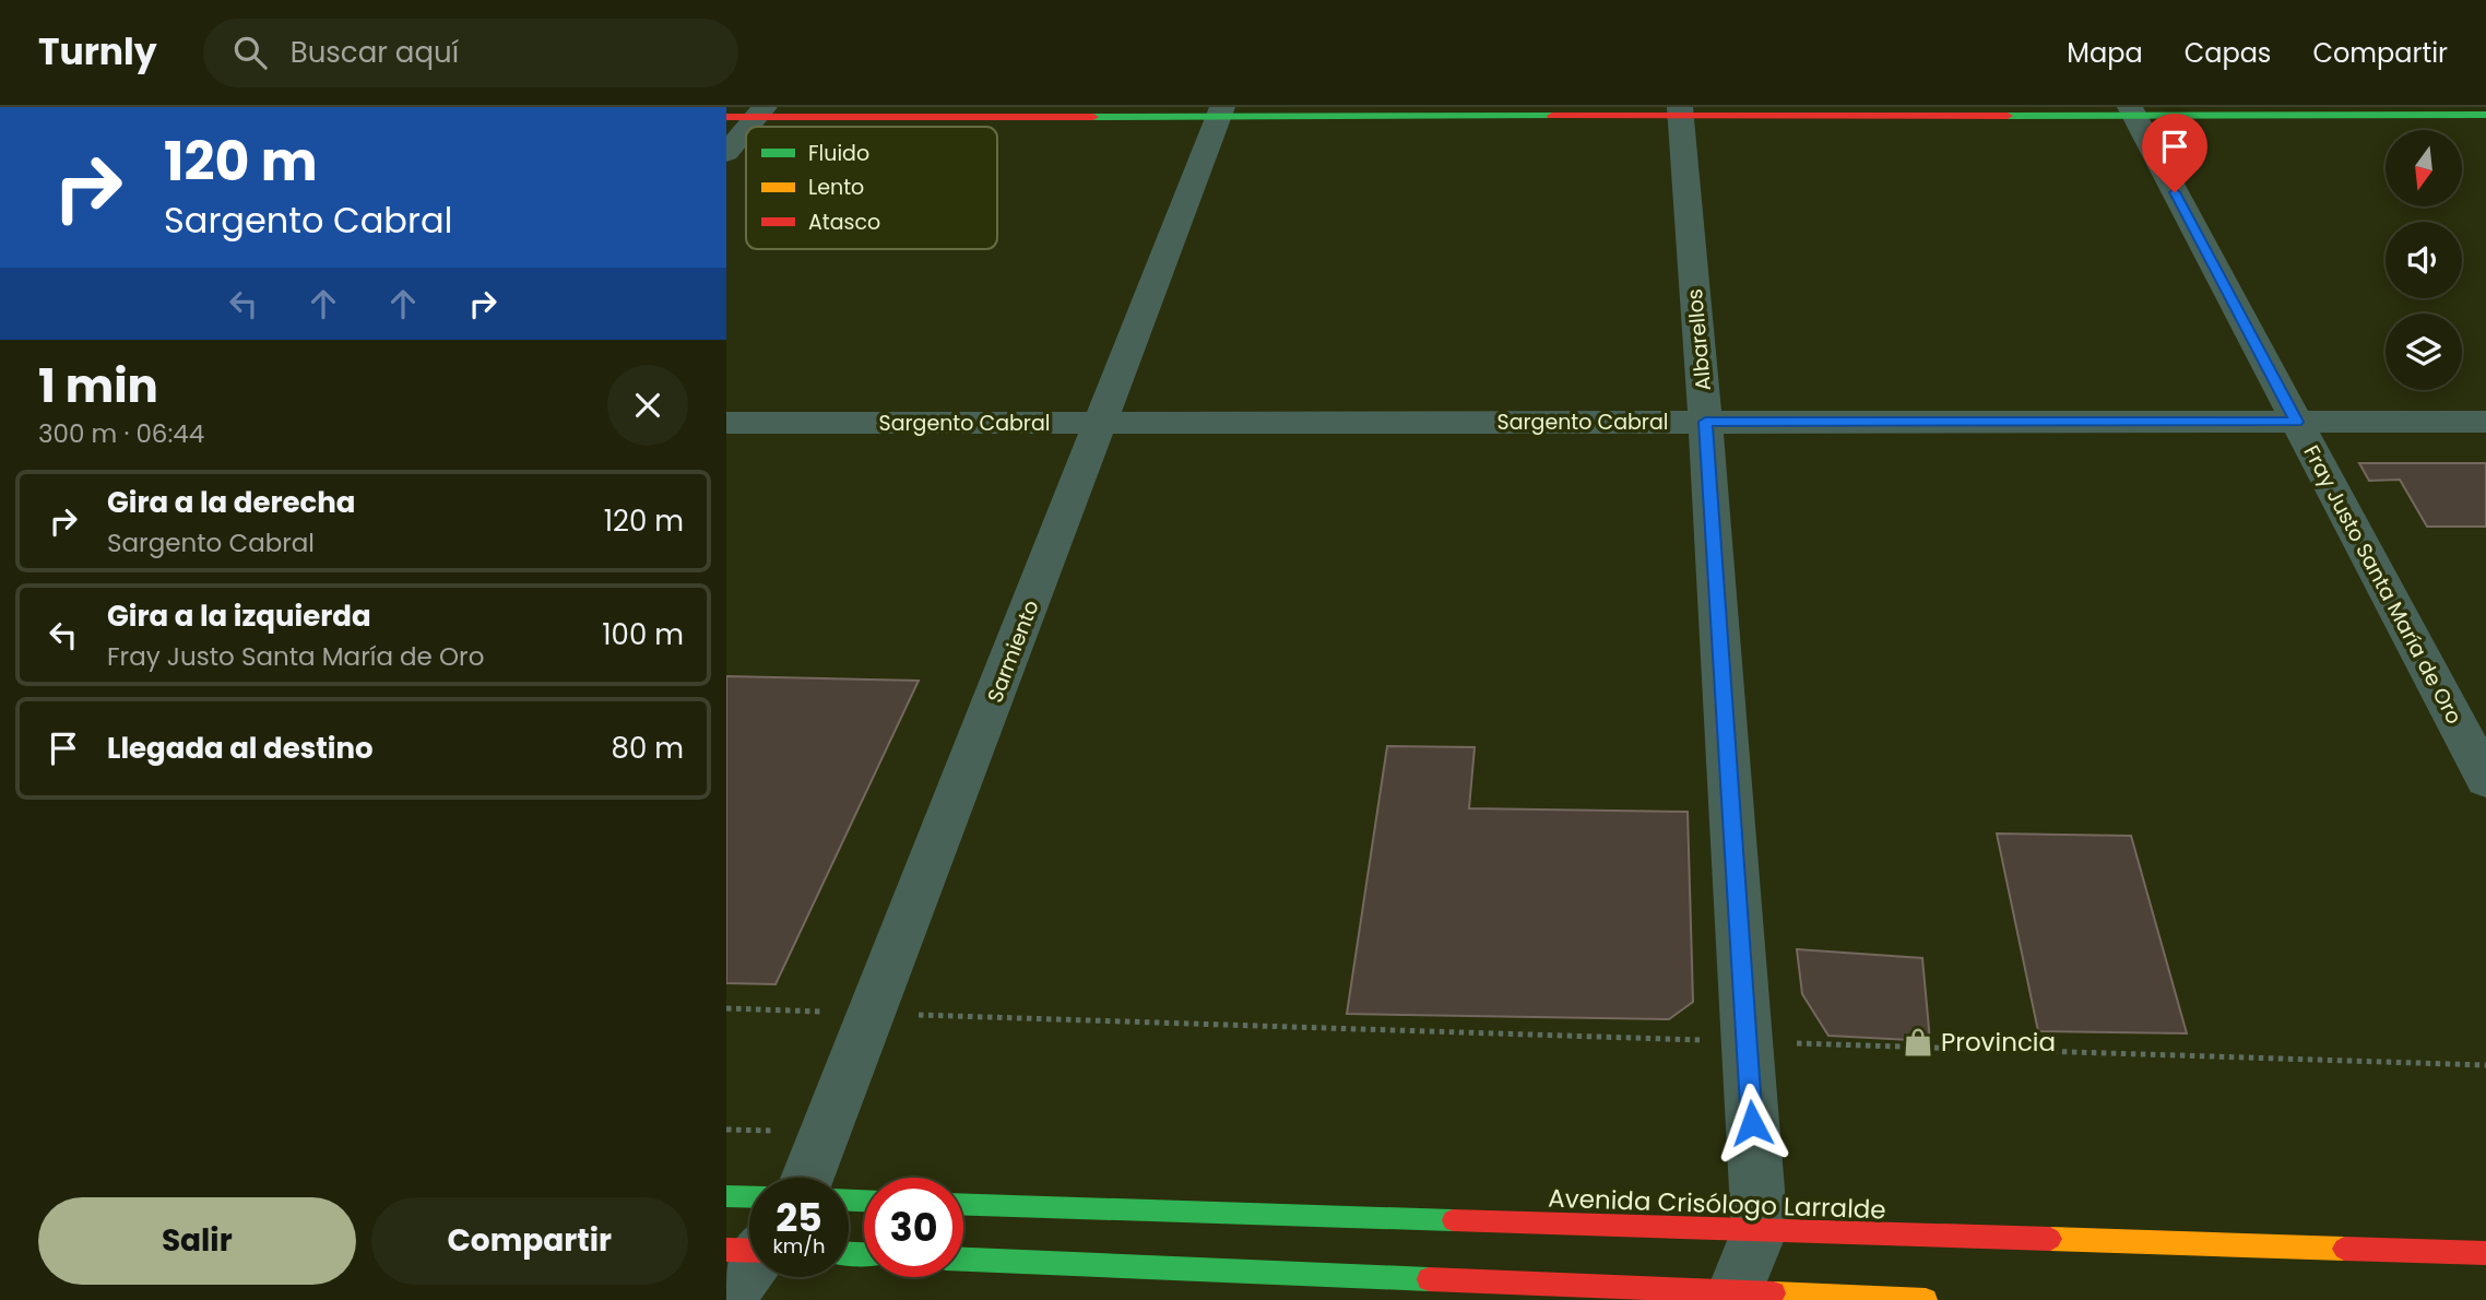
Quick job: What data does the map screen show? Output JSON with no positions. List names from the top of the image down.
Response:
{
  "streets": {
    "street": [
      "Albarellos",
      "Sargento Cabral",
      "Fray Justo Santa María de Oro",
      "Sarmiento",
      "Avenida Crisólogo Larralde"
    ]
  },
  "crossings": [
    ["Albarellos", "Sargento Cabral"],
    ["Albarellos", "Avenida Crisólogo Larralde"],
    ["Sargento Cabral", "Fray Justo Santa María de Oro"],
    ["Sargento Cabral", "Sarmiento"]
  ],
  "places": {
    "shop": ["Provincia"]
  },
  "legend": ["Fluido", "Lento", "Atasco"],
  "north": "bottom",
  "page": {
    "header": "Turnly",
    "search": "Buscar aquí",
    "nav": ["Mapa", "Capas", "Compartir"],
    "turn": ["120 m", "Sargento Cabral"],
    "heading": ["1 min", "300 m · 06:44"],
    "list": [
      {
        "name": "Gira a la derecha",
        "note": "Sargento Cabral",
        "value": "120 m"
      },
      {
        "name": "Gira a la izquierda",
        "note": "Fray Justo Santa María de Oro",
        "value": "100 m"
      },
      {
        "name": "Llegada al destino",
        "value": "80 m"
      }
    ],
    "speed": "25 km/h",
    "limit": "30",
    "buttons": ["Salir", "Compartir"]
  }
}
